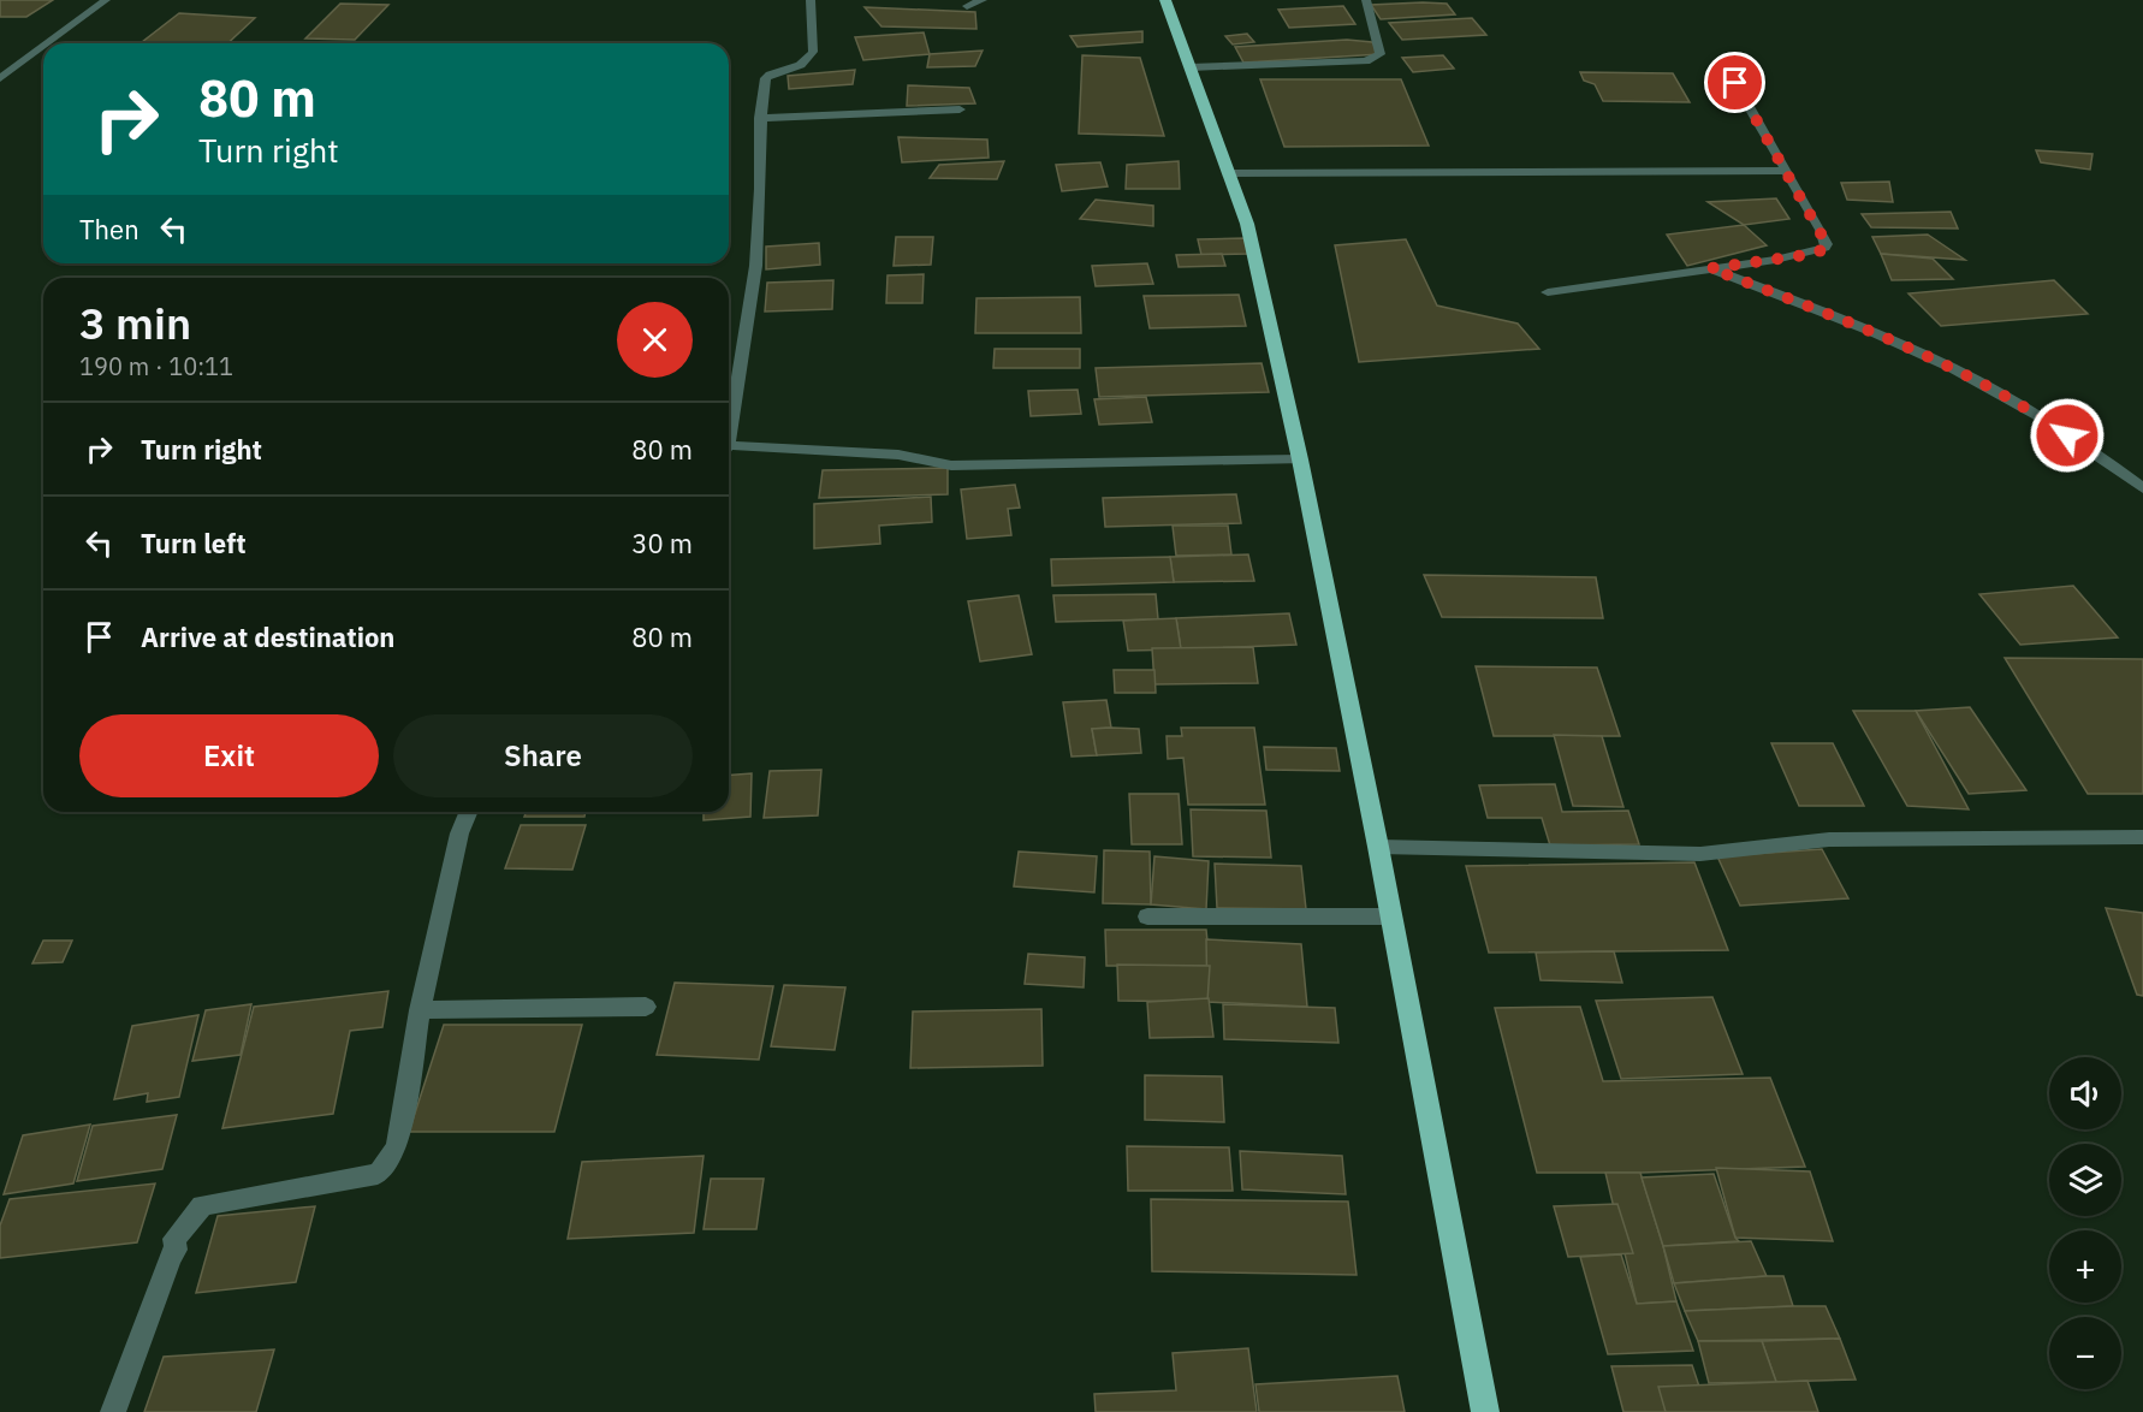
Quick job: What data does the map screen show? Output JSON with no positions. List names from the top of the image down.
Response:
{
  "page": {
    "turn": ["80 m", "Turn right"],
    "then": "Then",
    "heading": ["3 min", "190 m · 10:11"],
    "list": [
      {
        "name": "Turn right",
        "value": "80 m"
      },
      {
        "name": "Turn left",
        "value": "30 m"
      },
      {
        "name": "Arrive at destination",
        "value": "80 m"
      }
    ],
    "buttons": ["Exit", "Share"],
    "map_buttons": ["+", "−"]
  }
}
